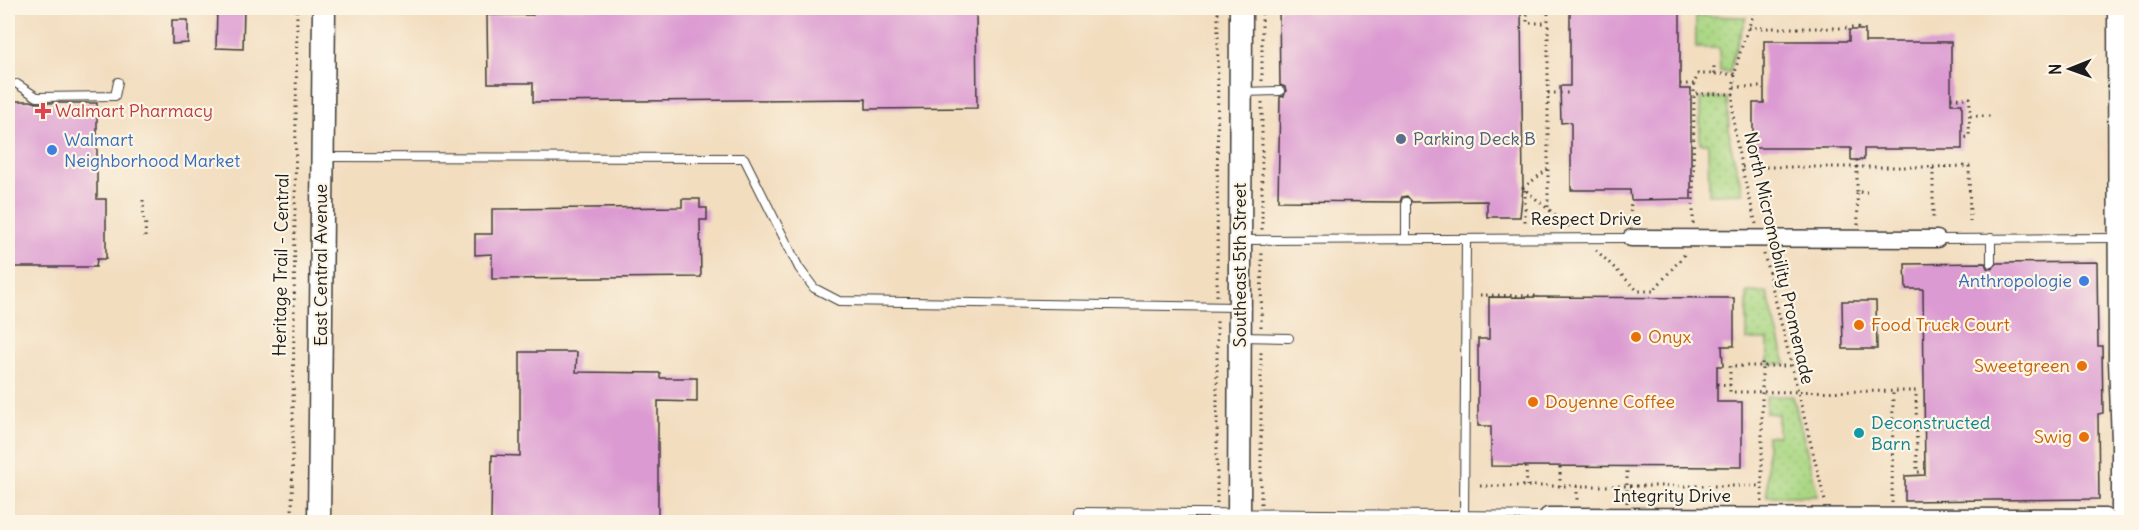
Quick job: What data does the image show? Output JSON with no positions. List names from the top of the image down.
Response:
{
  "streets": {
    "main road": ["East Central Avenue", "Southeast 5th Street"],
    "street": ["Respect Drive", "Integrity Drive"],
    "path": ["North Micromobility Promenade", "Heritage Trail - Central"]
  },
  "crossings": [
    ["Respect Drive", "North Micromobility Promenade"],
    ["Respect Drive", "Southeast 5th Street"],
    ["North Micromobility Promenade", "Integrity Drive"],
    ["Southeast 5th Street", "Integrity Drive"]
  ],
  "places": {
    "health": ["Walmart Pharmacy"],
    "other": [
      "Parking Deck B",
      "Walmart Neighborhood Market",
      "Anthropologie",
      "Food Truck Court",
      "Onyx",
      "Sweetgreen",
      "Doyenne Coffee",
      "Deconstructed Barn",
      "Swig"
    ]
  },
  "north": "left"
}
